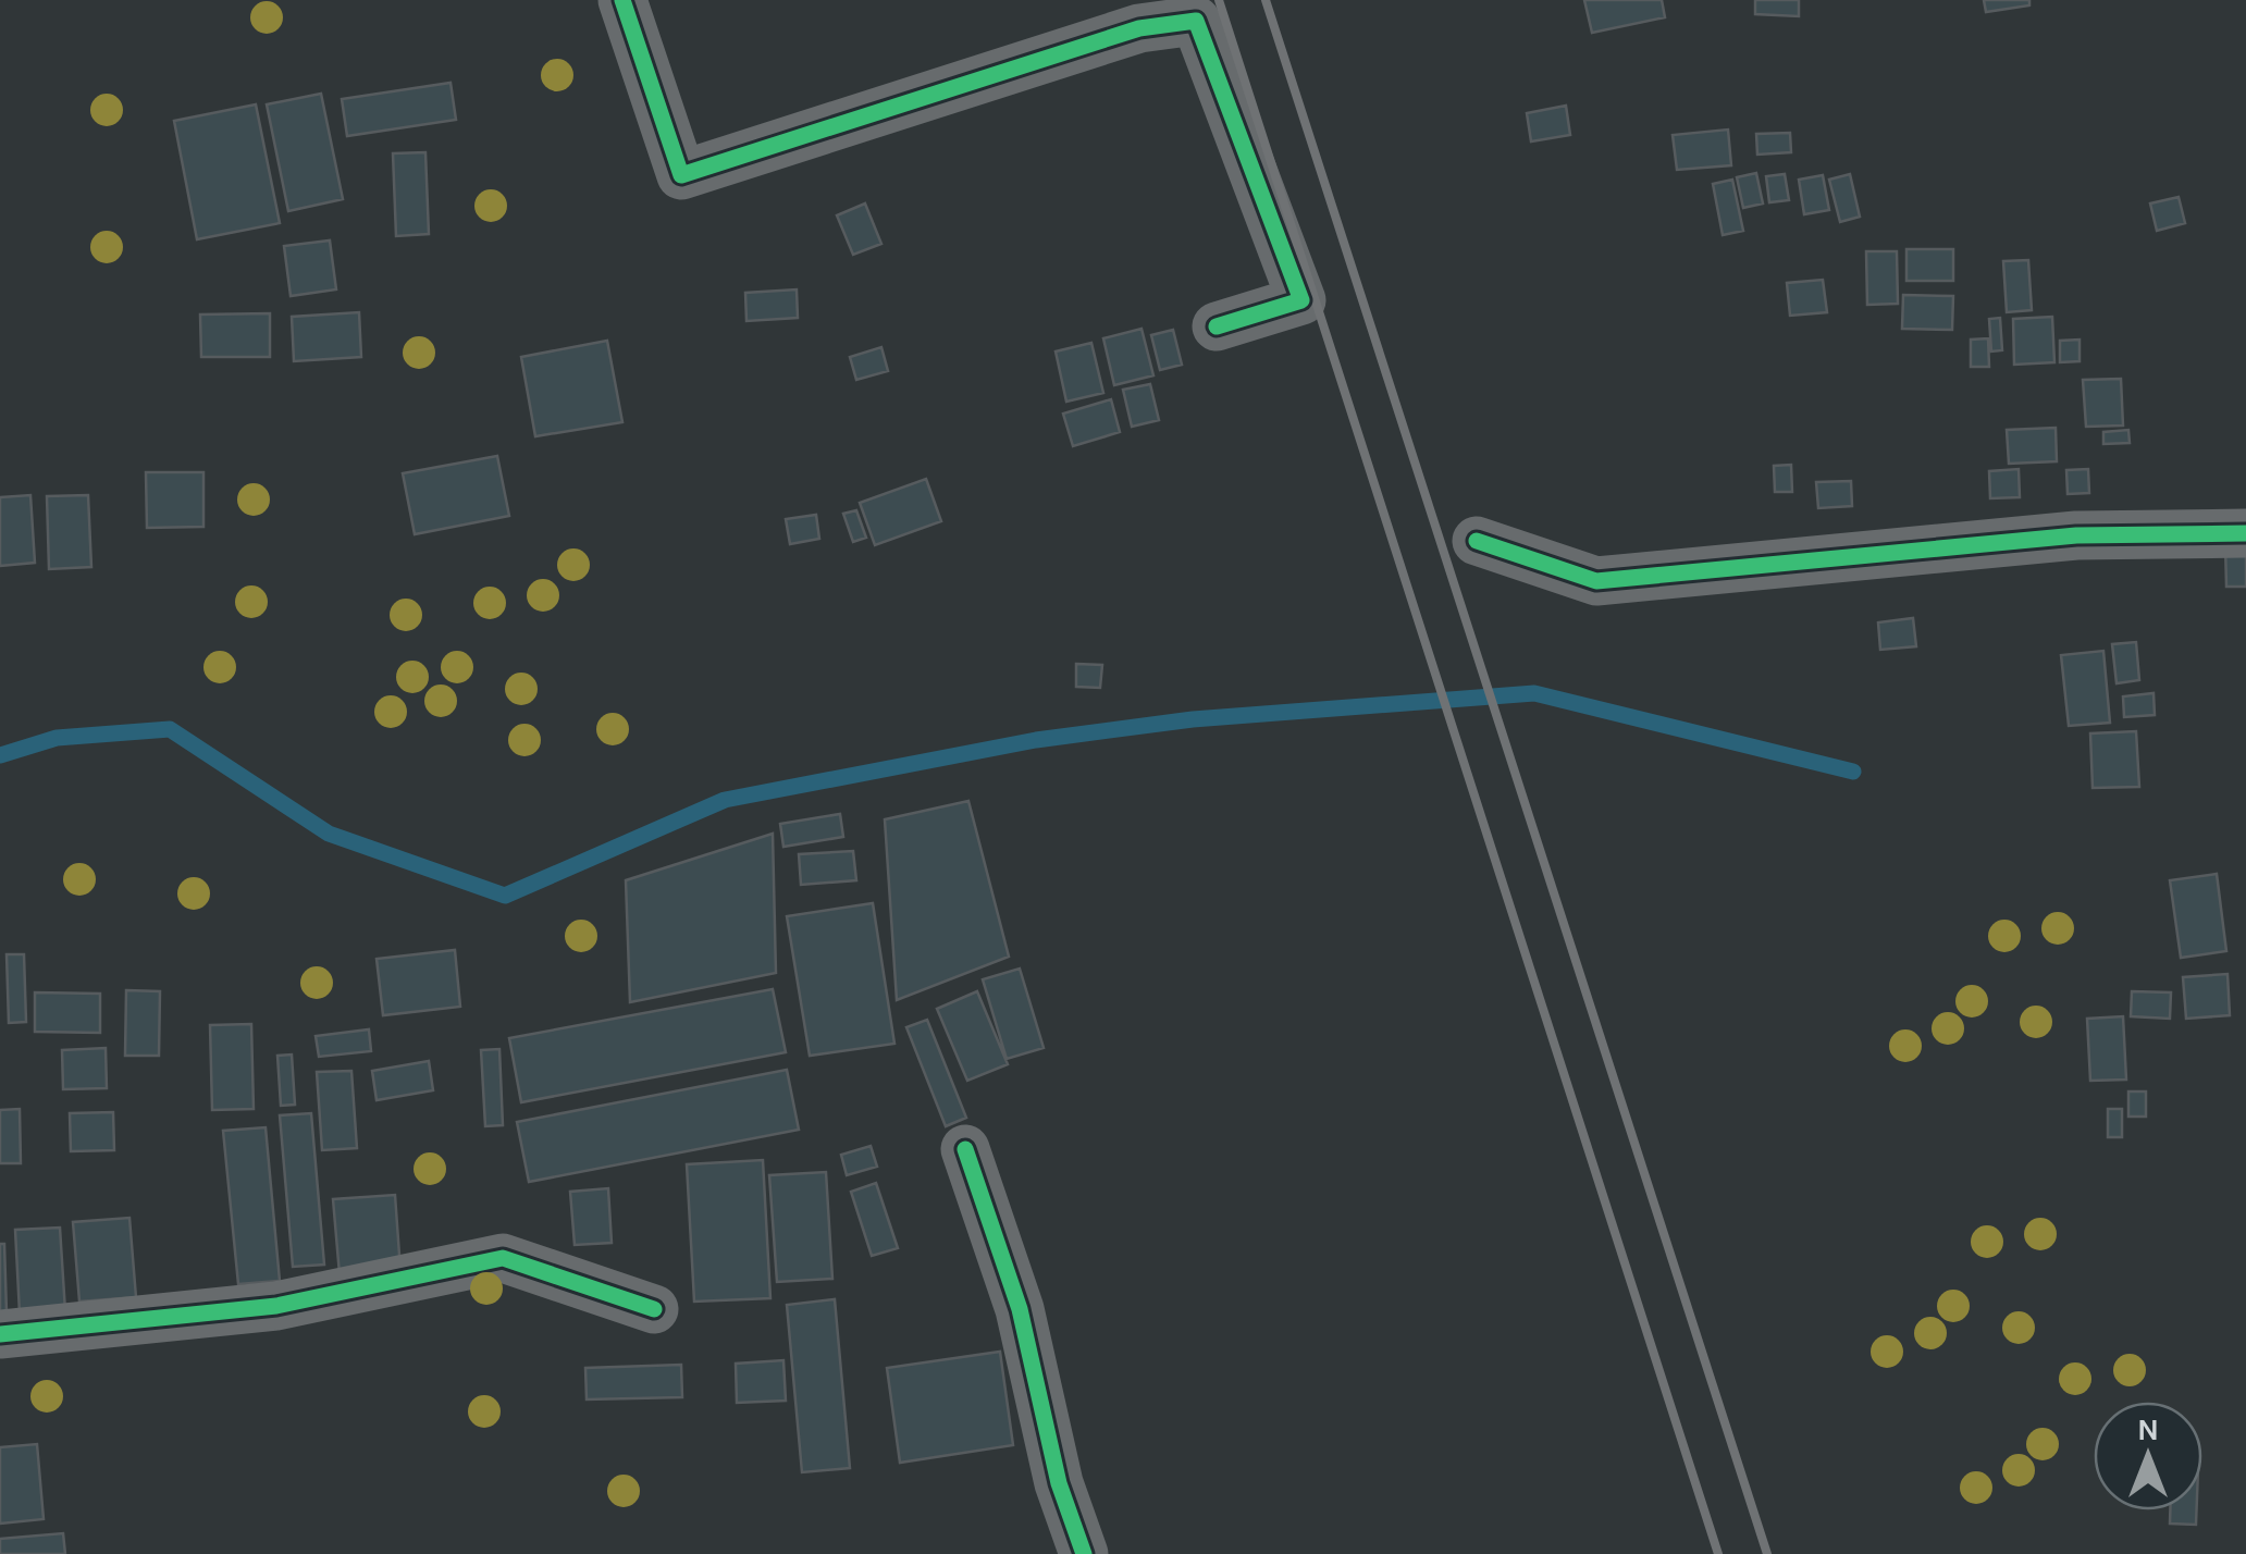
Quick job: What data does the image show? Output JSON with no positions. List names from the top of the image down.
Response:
{
  "north": "top"
}
